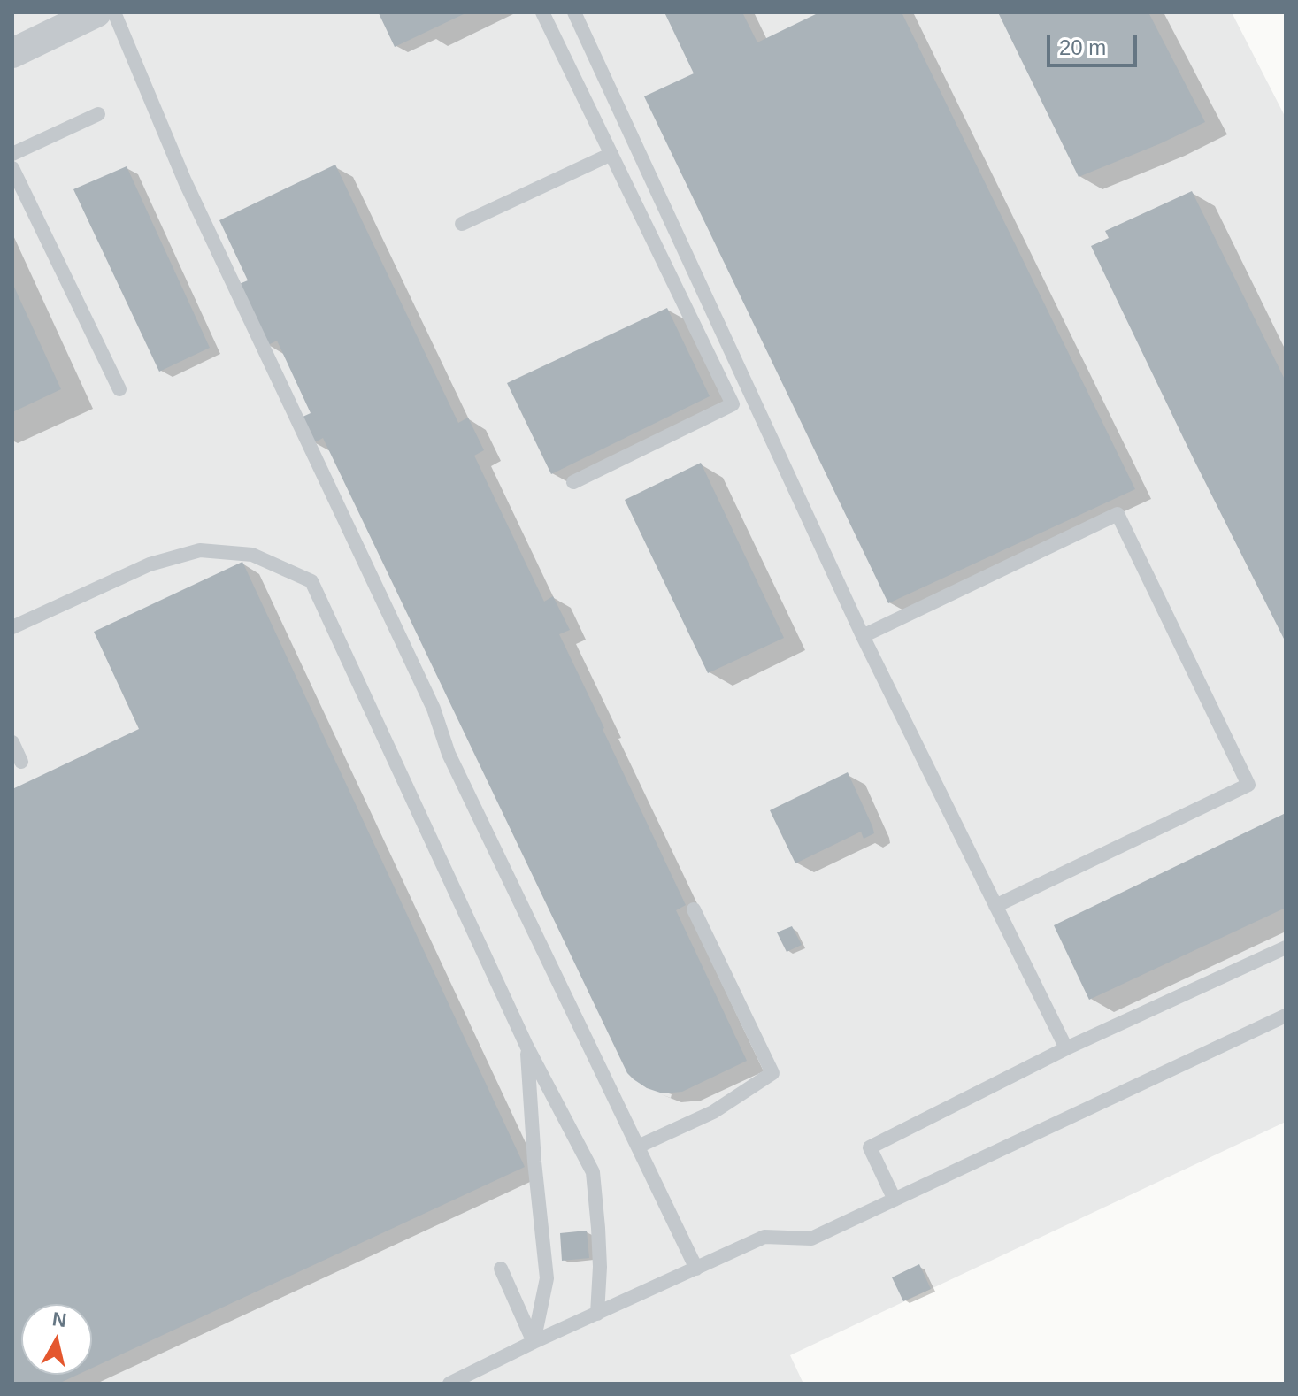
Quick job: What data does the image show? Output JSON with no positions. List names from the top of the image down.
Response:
{
  "scale_bar": "20 m",
  "north": "top"
}
